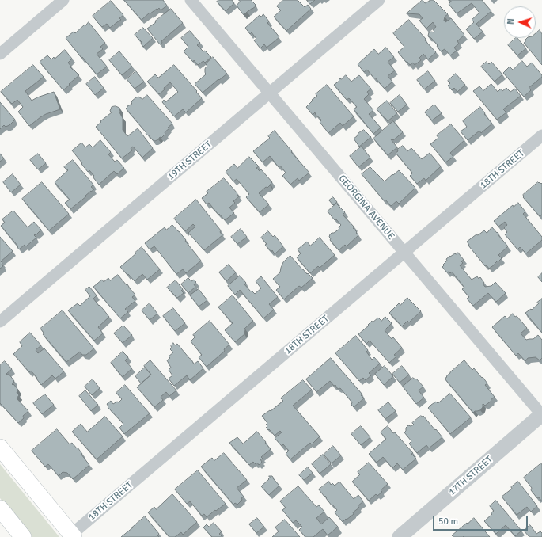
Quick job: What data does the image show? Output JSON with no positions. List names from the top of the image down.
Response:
{
  "streets": {
    "street": [
      "19TH STREET",
      "18TH STREET",
      "GEORGINA AVENUE",
      "17TH STREET"
    ]
  },
  "crossings": [
    ["19TH STREET", "GEORGINA AVENUE"],
    ["18TH STREET", "GEORGINA AVENUE"],
    ["GEORGINA AVENUE", "17TH STREET"]
  ],
  "scale_bar": "50 m",
  "north": "left"
}
